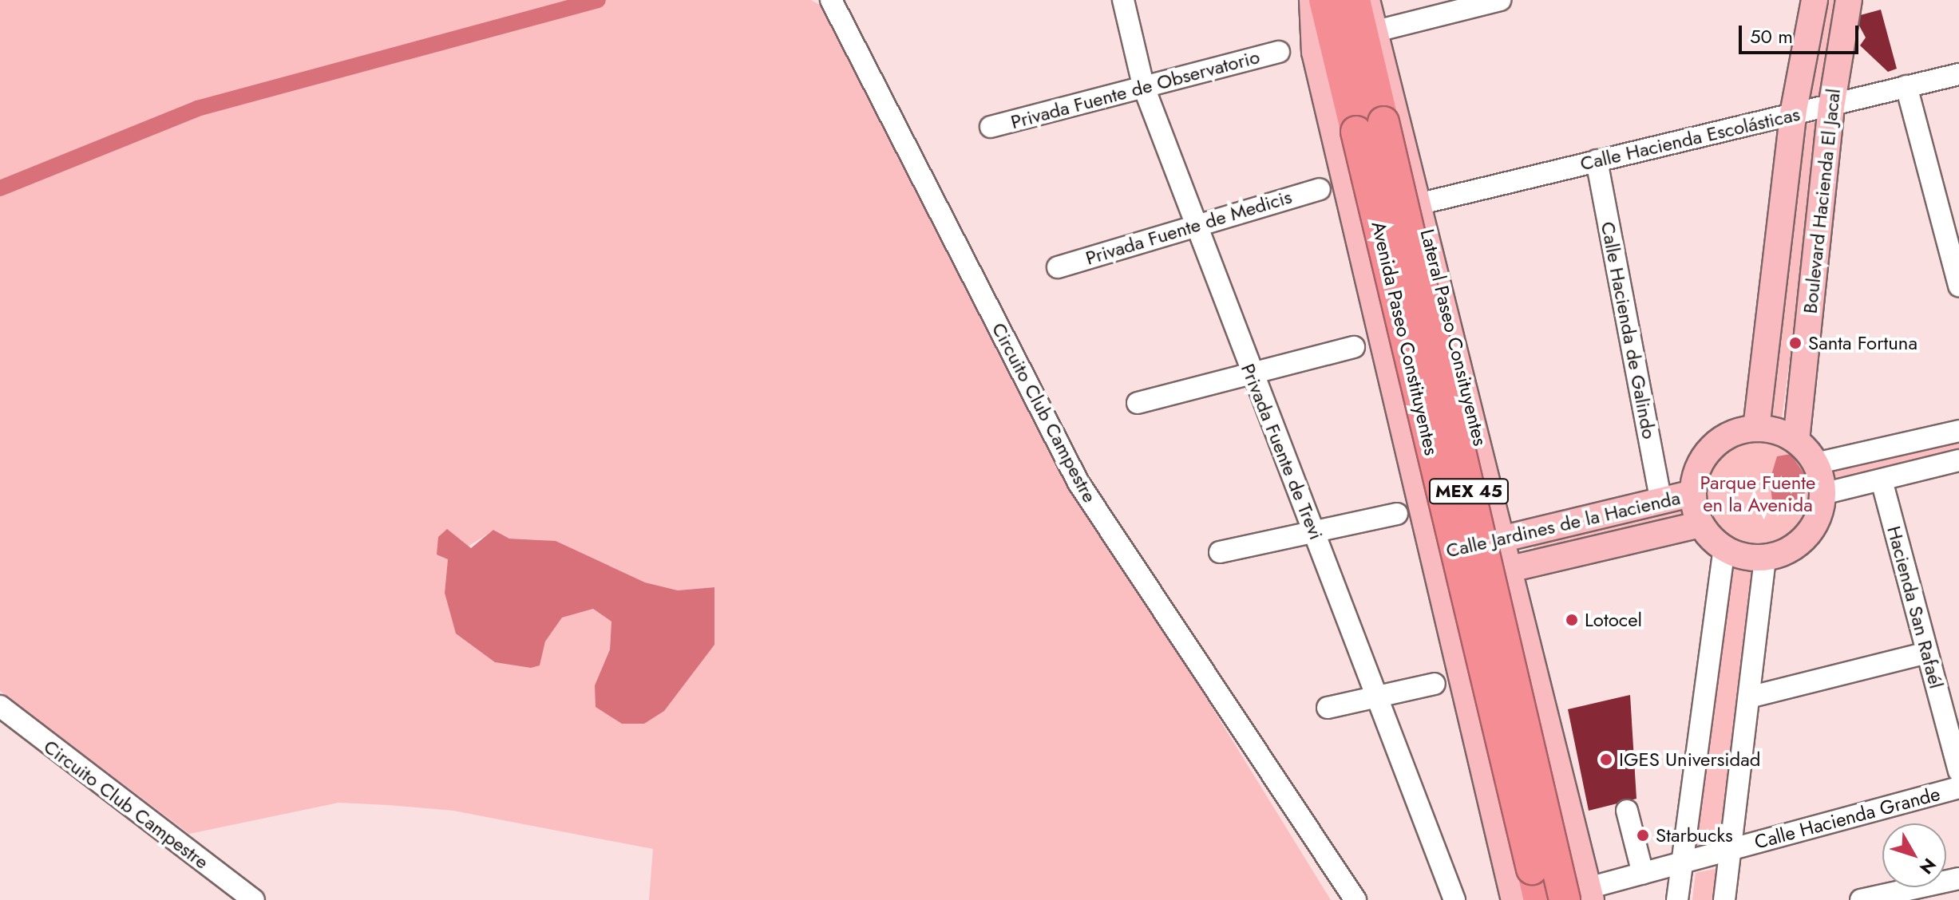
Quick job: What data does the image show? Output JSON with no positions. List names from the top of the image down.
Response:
{
  "streets": {
    "highway": ["Avenida Paseo Constituyentes", "MEX 45"],
    "main road": ["Boulevard Hacienda El Jacal", "Lateral Paseo Consituyentes", "Calle Jardines de la Hacienda"],
    "street": [
      "Privada Fuente de Observatorio",
      "Calle Hacienda Escolásticas",
      "Privada Fuente de Medicis",
      "Calle Hacienda de Galindo",
      "Circuito Club Campestre",
      "Privada Fuente de Trevi",
      "Hacienda San Rafaél",
      "Calle Hacienda Grande"
    ]
  },
  "crossings": [
    ["Privada Fuente de Observatorio", "Privada Fuente de Trevi"],
    ["Calle Hacienda Escolásticas", "Boulevard Hacienda El Jacal"],
    ["Calle Hacienda Escolásticas", "Calle Hacienda de Galindo"],
    ["Calle Hacienda Escolásticas", "Lateral Paseo Consituyentes"],
    ["Boulevard Hacienda El Jacal", "Calle Jardines de la Hacienda"],
    ["Privada Fuente de Medicis", "Privada Fuente de Trevi"],
    ["Calle Hacienda de Galindo", "Calle Jardines de la Hacienda"],
    ["Lateral Paseo Consituyentes", "Avenida Paseo Constituyentes"],
    ["Lateral Paseo Consituyentes", "Calle Jardines de la Hacienda"],
    ["Lateral Paseo Consituyentes", "Calle Hacienda Grande"],
    ["Avenida Paseo Constituyentes", "Calle Hacienda Grande"]
  ],
  "parks": ["Parque Fuente en la Avenida"],
  "places": [
    "Santa Fortuna",
    "Lotocel",
    "IGES Universidad",
    "Starbucks"
  ],
  "scale_bar": "50 m",
  "north": "bottom right"
}
